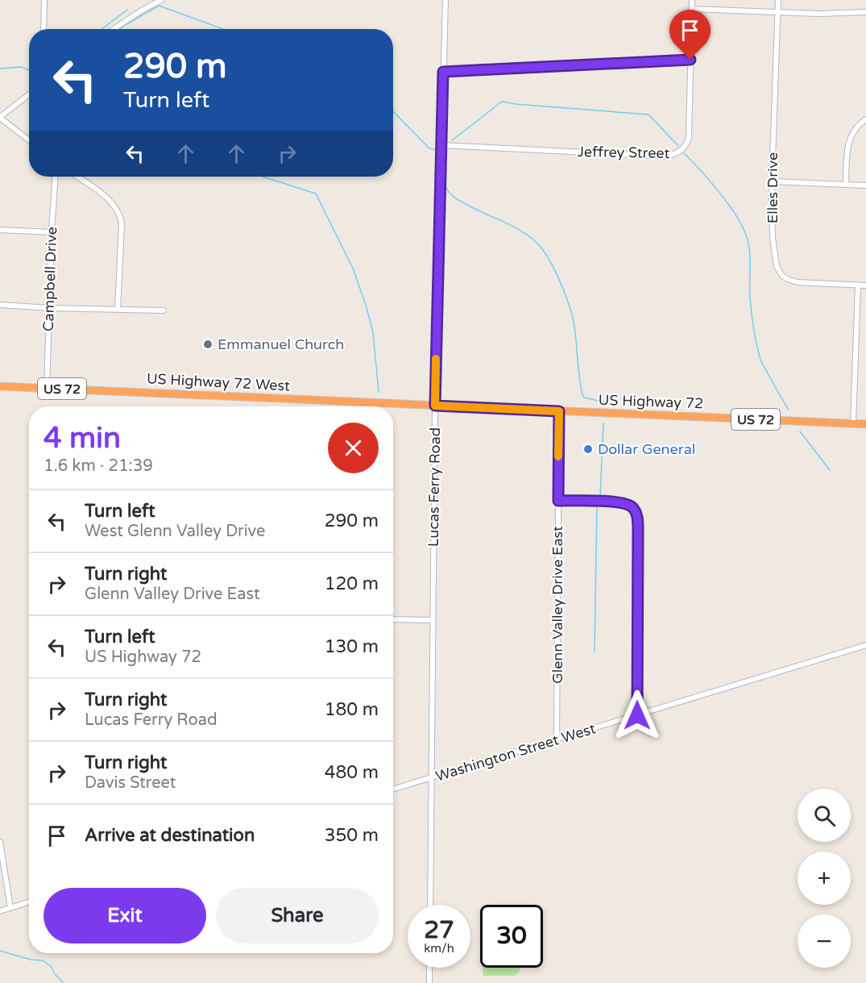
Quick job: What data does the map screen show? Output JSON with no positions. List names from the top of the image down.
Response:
{
  "streets": {
    "highway": ["US Highway 72 West", "US 72", "US Highway 72"],
    "street": [
      "Jeffrey Street",
      "Elles Drive",
      "Campbell Drive",
      "Lucas Ferry Road",
      "Glenn Valley Drive East",
      "Washington Street West"
    ]
  },
  "crossings": [
    ["Jeffrey Street", "Lucas Ferry Road"],
    ["Campbell Drive", "US Highway 72 West"],
    ["US Highway 72 West", "US Highway 72"],
    ["US Highway 72 West", "Lucas Ferry Road"],
    ["US Highway 72", "Lucas Ferry Road"],
    ["US Highway 72", "Glenn Valley Drive East"],
    ["Lucas Ferry Road", "Washington Street West"],
    ["Glenn Valley Drive East", "Washington Street West"]
  ],
  "places": ["Emmanuel Church", "Dollar General"],
  "page": {
    "turn": ["290 m", "Turn left"],
    "heading": ["4 min", "1.6 km · 21:39"],
    "list": [
      {
        "name": "Turn left",
        "note": "West Glenn Valley Drive",
        "value": "290 m"
      },
      {
        "name": "Turn right",
        "note": "Glenn Valley Drive East",
        "value": "120 m"
      },
      {
        "name": "Turn left",
        "note": "US Highway 72",
        "value": "130 m"
      },
      {
        "name": "Turn right",
        "note": "Lucas Ferry Road",
        "value": "180 m"
      },
      {
        "name": "Turn right",
        "note": "Davis Street",
        "value": "480 m"
      },
      {
        "name": "Arrive at destination",
        "value": "350 m"
      }
    ],
    "map_buttons": ["+", "−"],
    "buttons": ["Exit", "Share"],
    "speed": "27 km/h",
    "limit": "30"
  }
}
